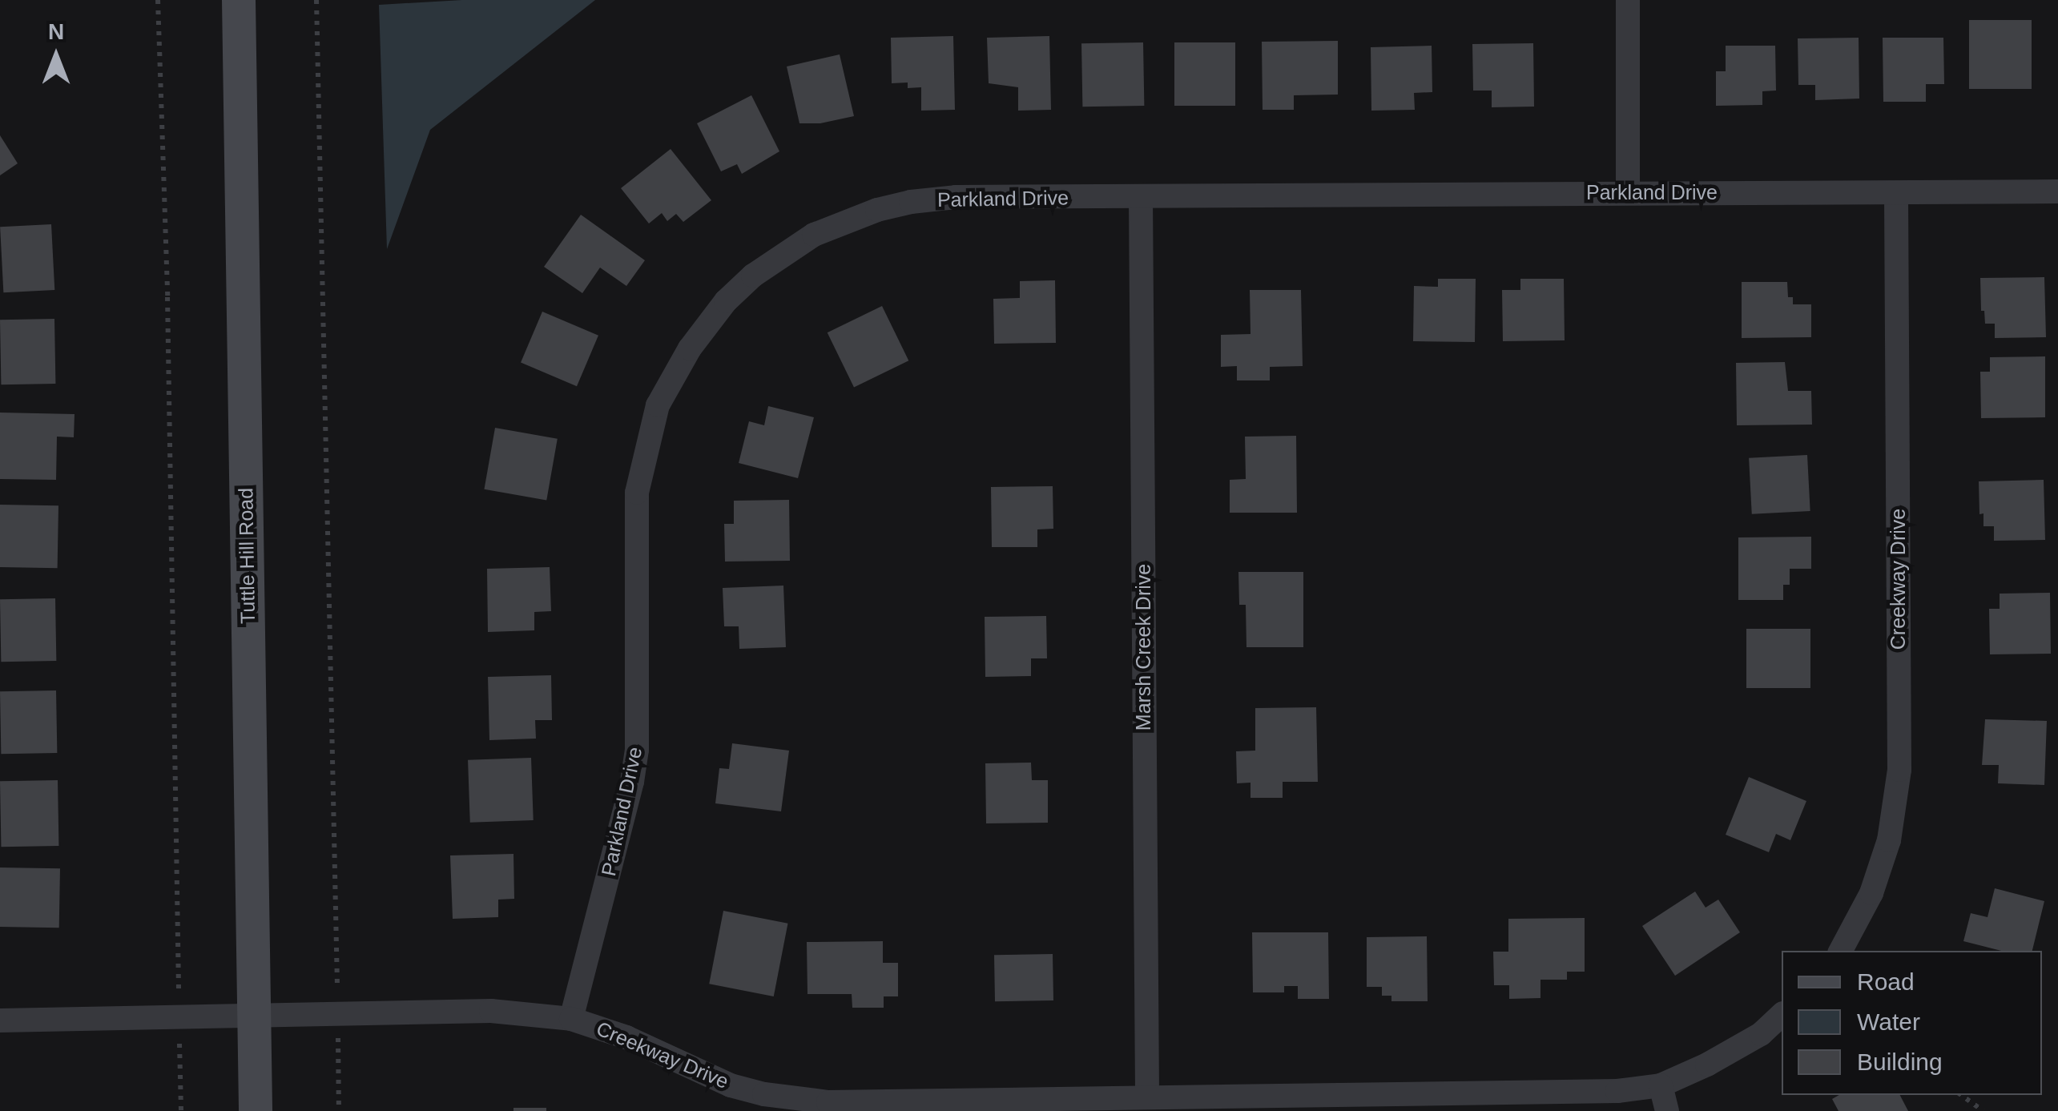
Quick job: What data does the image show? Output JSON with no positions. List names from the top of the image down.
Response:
{
  "streets": {
    "main road": ["Tuttle Hill Road"],
    "street": ["Parkland Drive", "Creekway Drive", "Marsh Creek Drive"]
  },
  "crossings": [
    ["Parkland Drive", "Creekway Drive"],
    ["Parkland Drive", "Marsh Creek Drive"],
    ["Tuttle Hill Road", "Creekway Drive"],
    ["Creekway Drive", "Marsh Creek Drive"]
  ],
  "legend": ["Road", "Water", "Building"],
  "north": "top"
}
